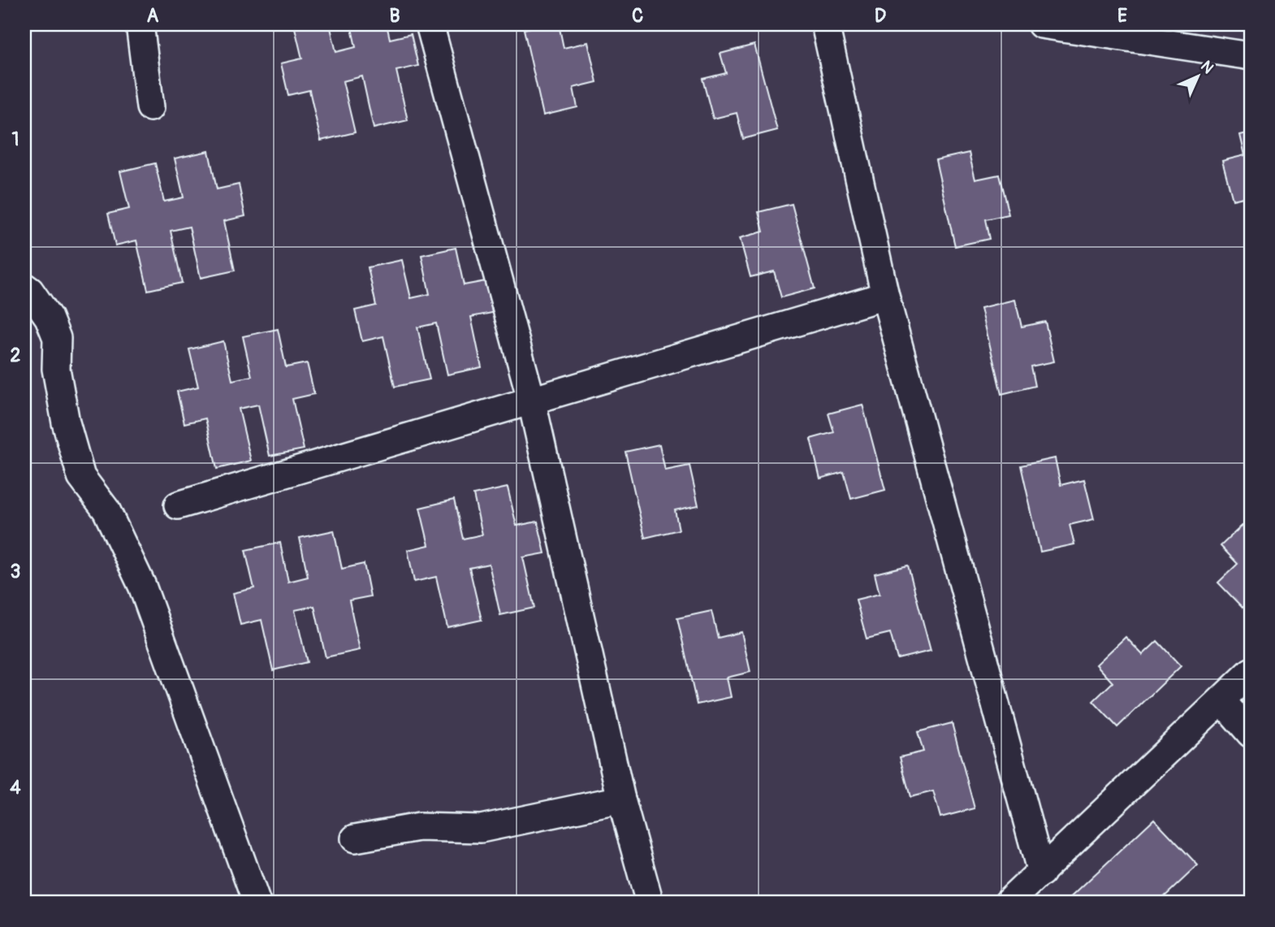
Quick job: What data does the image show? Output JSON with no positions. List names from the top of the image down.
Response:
{
  "north": "top right",
  "grid": {
    "columns": [
      "A",
      "B",
      "C",
      "D",
      "E"
    ],
    "rows": [
      "1",
      "2",
      "3",
      "4"
    ]
  }
}
